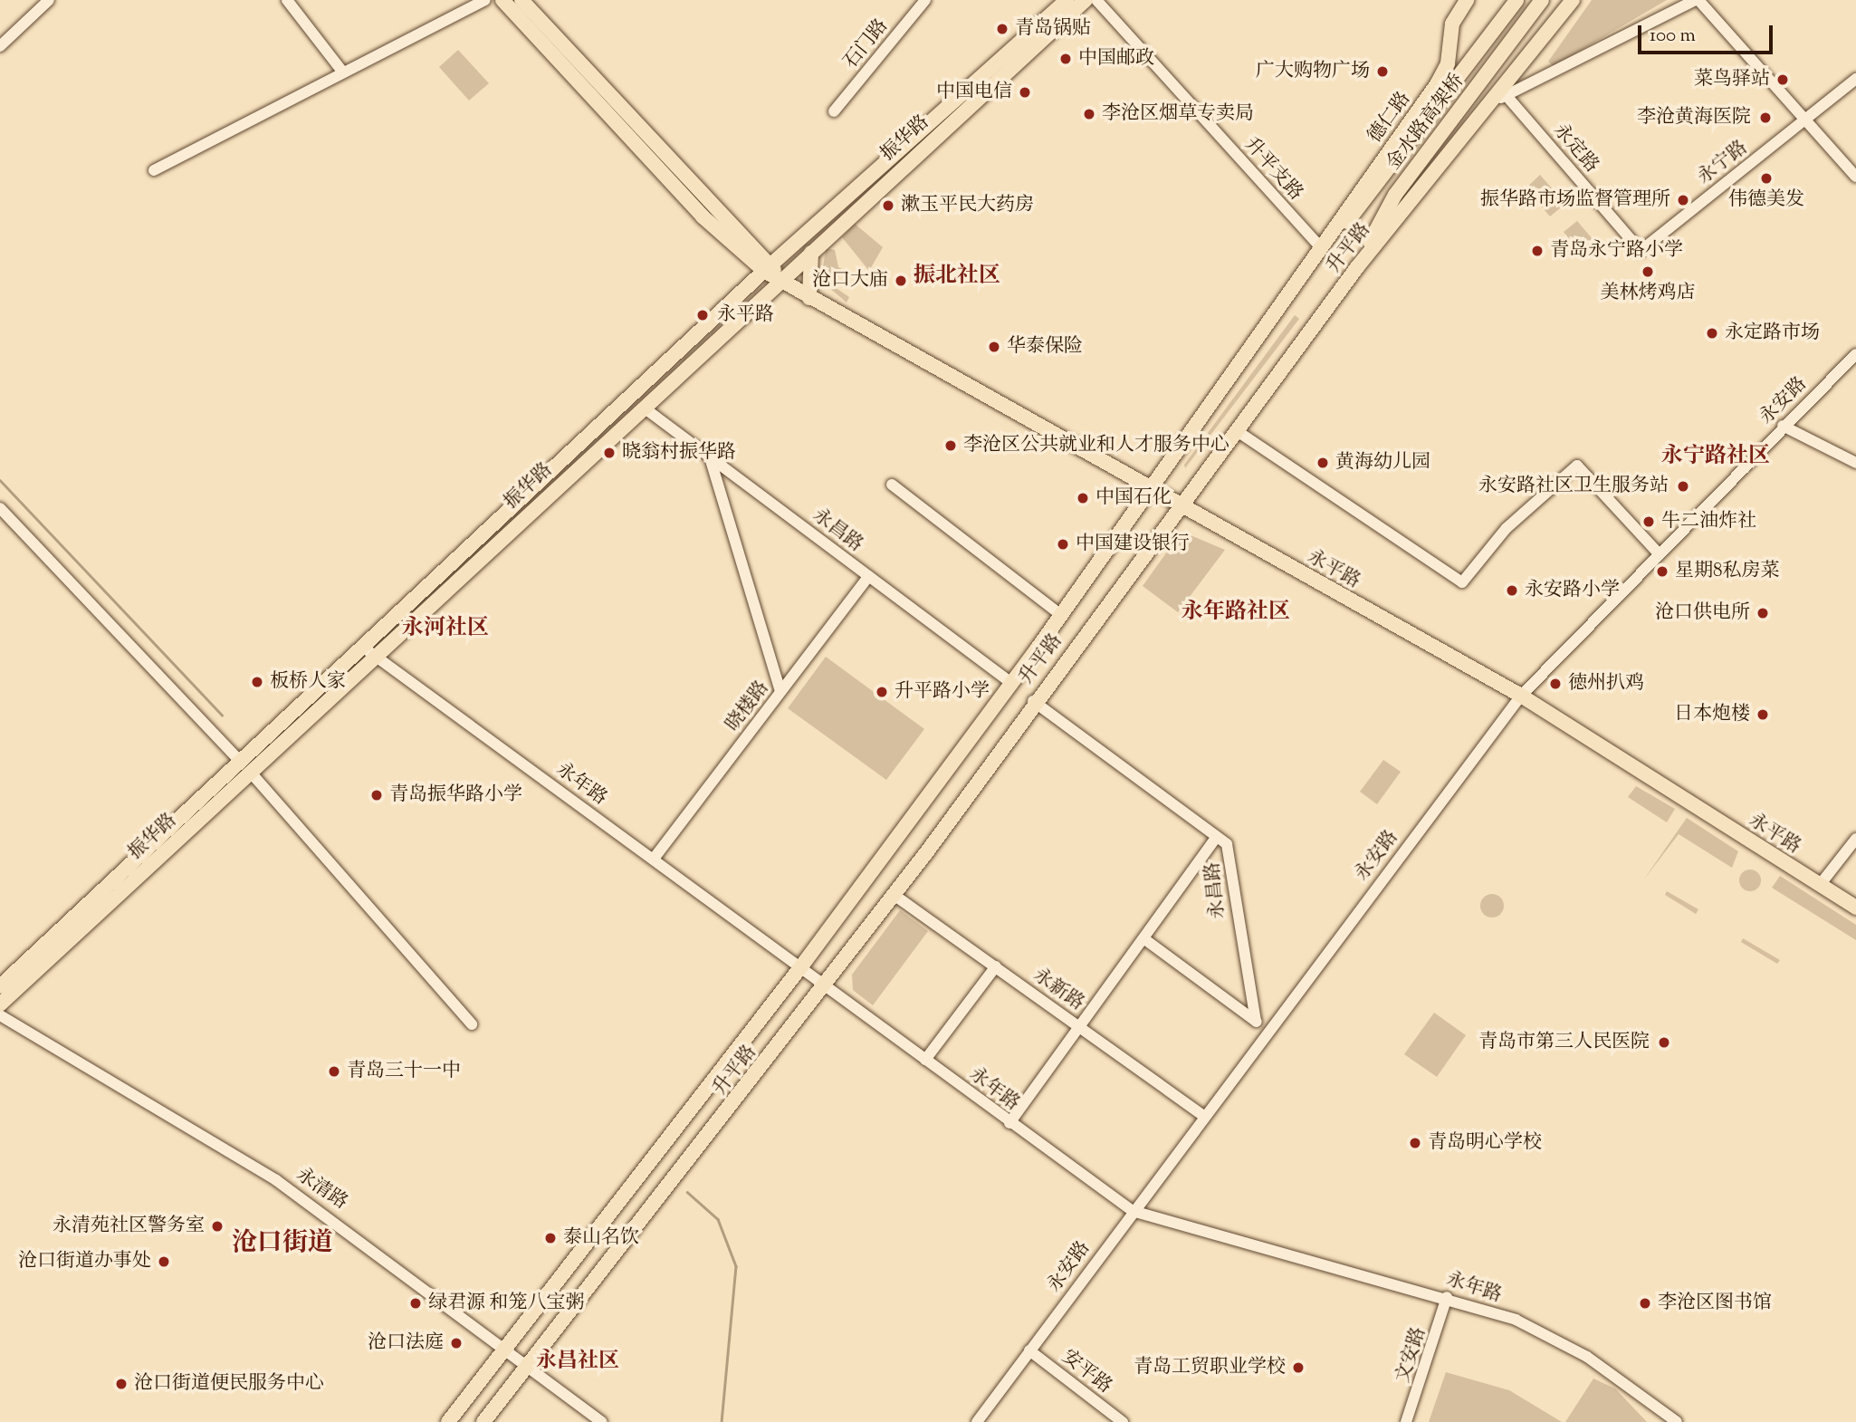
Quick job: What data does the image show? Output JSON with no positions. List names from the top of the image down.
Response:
{
  "streets": {
    "main road": [
      "德仁路",
      "金水路高架桥",
      "振华路",
      "升平路",
      "永平路"
    ],
    "street": [
      "石门路",
      "永定路",
      "永宁路",
      "升平支路",
      "永安路",
      "永昌路",
      "晓楼路",
      "永年路",
      "永新路",
      "永清路",
      "文安路",
      "安平路"
    ]
  },
  "crossings": [
    ["德仁路", "金水路高架桥"],
    ["德仁路", "升平支路"],
    ["德仁路", "升平路"],
    ["金水路高架桥", "升平支路"],
    ["金水路高架桥", "升平路"],
    ["振华路", "永昌路"],
    ["振华路", "永平路"],
    ["振华路", "永年路"],
    ["永定路", "永宁路"],
    ["永定路", "升平路"],
    ["升平支路", "升平路"],
    ["升平路", "永昌路"],
    ["升平路", "永平路"],
    ["升平路", "永年路"],
    ["升平路", "永新路"],
    ["升平路", "永清路"],
    ["永安路", "永平路"],
    ["永安路", "永年路"],
    ["永安路", "永新路"],
    ["永安路", "安平路"],
    ["永昌路", "晓楼路"],
    ["晓楼路", "永年路"],
    ["永年路", "文安路"]
  ],
  "districts": [
    "振北社区",
    "永宁路社区",
    "永年路社区",
    "永河社区",
    "沧口街道",
    "永昌社区"
  ],
  "places": [
    "青岛锅贴",
    "中国邮政",
    "广大购物广场",
    "菜鸟驿站",
    "中国电信",
    "李沧区烟草专卖局",
    "李沧黄海医院",
    "伟德美发",
    "振华路市场监督管理所",
    "漱玉平民大药房",
    "青岛永宁路小学",
    "美林烤鸡店",
    "沧口大庙",
    "永平路",
    "永定路市场",
    "华泰保险",
    "李沧区公共就业和人才服务中心",
    "晓翁村振华路",
    "黄海幼儿园",
    "永安路社区卫生服务站",
    "中国石化",
    "牛二油炸社",
    "中国建设银行",
    "星期8私房菜",
    "永安路小学",
    "沧口供电所",
    "板桥人家",
    "徳州扒鸡",
    "升平路小学",
    "日本炮楼",
    "青岛振华路小学",
    "青岛市第三人民医院",
    "青岛三十一中",
    "青岛明心学校",
    "永清苑社区警务室",
    "泰山名饮",
    "沧口街道办事处",
    "绿君源 和笼八宝粥",
    "李沧区图书馆",
    "沧口法庭",
    "青岛工贸职业学校",
    "沧口街道便民服务中心"
  ],
  "scale_bar": "100 m"
}
